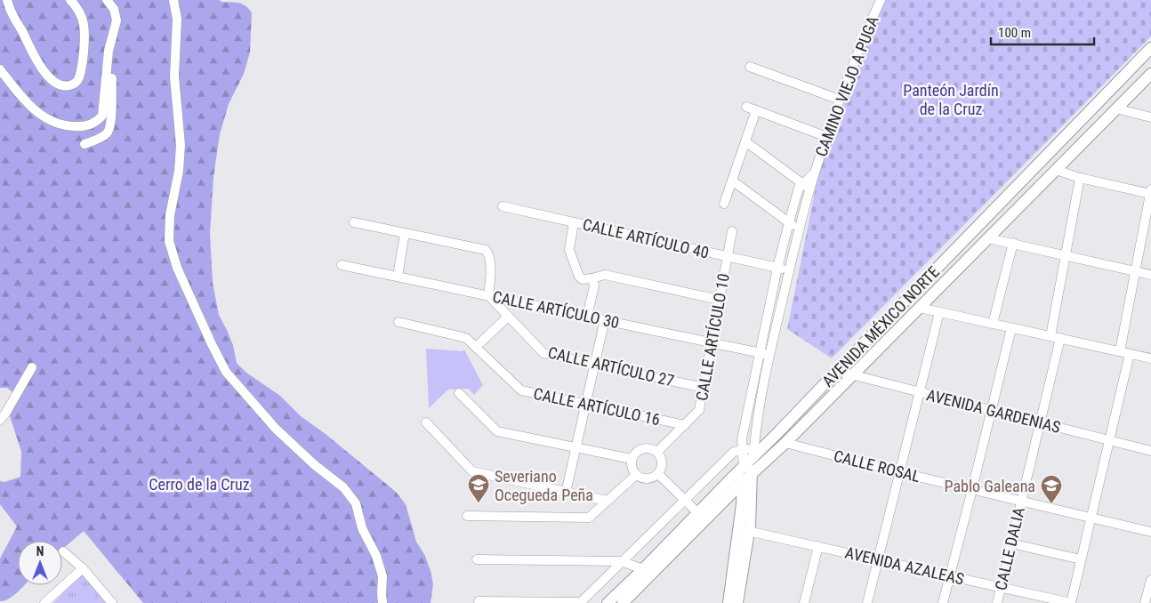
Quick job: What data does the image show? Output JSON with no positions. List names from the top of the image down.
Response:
{
  "streets": {
    "main road": ["AVENIDA MÉXICO NORTE"],
    "street": [
      "CAMINO VIEJO A PUGA",
      "CALLE ARTÍCULO 40",
      "CALLE ARTÍCULO 30",
      "CALLE ARTÍCULO 10",
      "CALLE ARTÍCULO 27",
      "CALLE ARTÍCULO 16",
      "AVENIDA GARDENIAS",
      "CALLE ROSAL",
      "CALLE DALIA",
      "AVENIDA AZALEAS"
    ]
  },
  "crossings": [
    ["CALLE ARTÍCULO 40", "CALLE ARTÍCULO 10"],
    ["CALLE ARTÍCULO 30", "CALLE ARTÍCULO 10"],
    ["CALLE ARTÍCULO 30", "CALLE ARTÍCULO 27"],
    ["AVENIDA MÉXICO NORTE", "AVENIDA GARDENIAS"],
    ["AVENIDA MÉXICO NORTE", "CALLE ROSAL"],
    ["CALLE ARTÍCULO 10", "CALLE ARTÍCULO 27"],
    ["CALLE ARTÍCULO 10", "CALLE ARTÍCULO 16"],
    ["AVENIDA GARDENIAS", "CALLE DALIA"],
    ["CALLE ROSAL", "CALLE DALIA"],
    ["CALLE DALIA", "AVENIDA AZALEAS"]
  ],
  "parks": ["Panteón Jardín de la Cruz", "Cerro de la Cruz"],
  "places": {
    "school or university": ["Severiano Ocegueda Peña", "Pablo Galeana"]
  },
  "scale_bar": "100 m",
  "north": "top"
}
